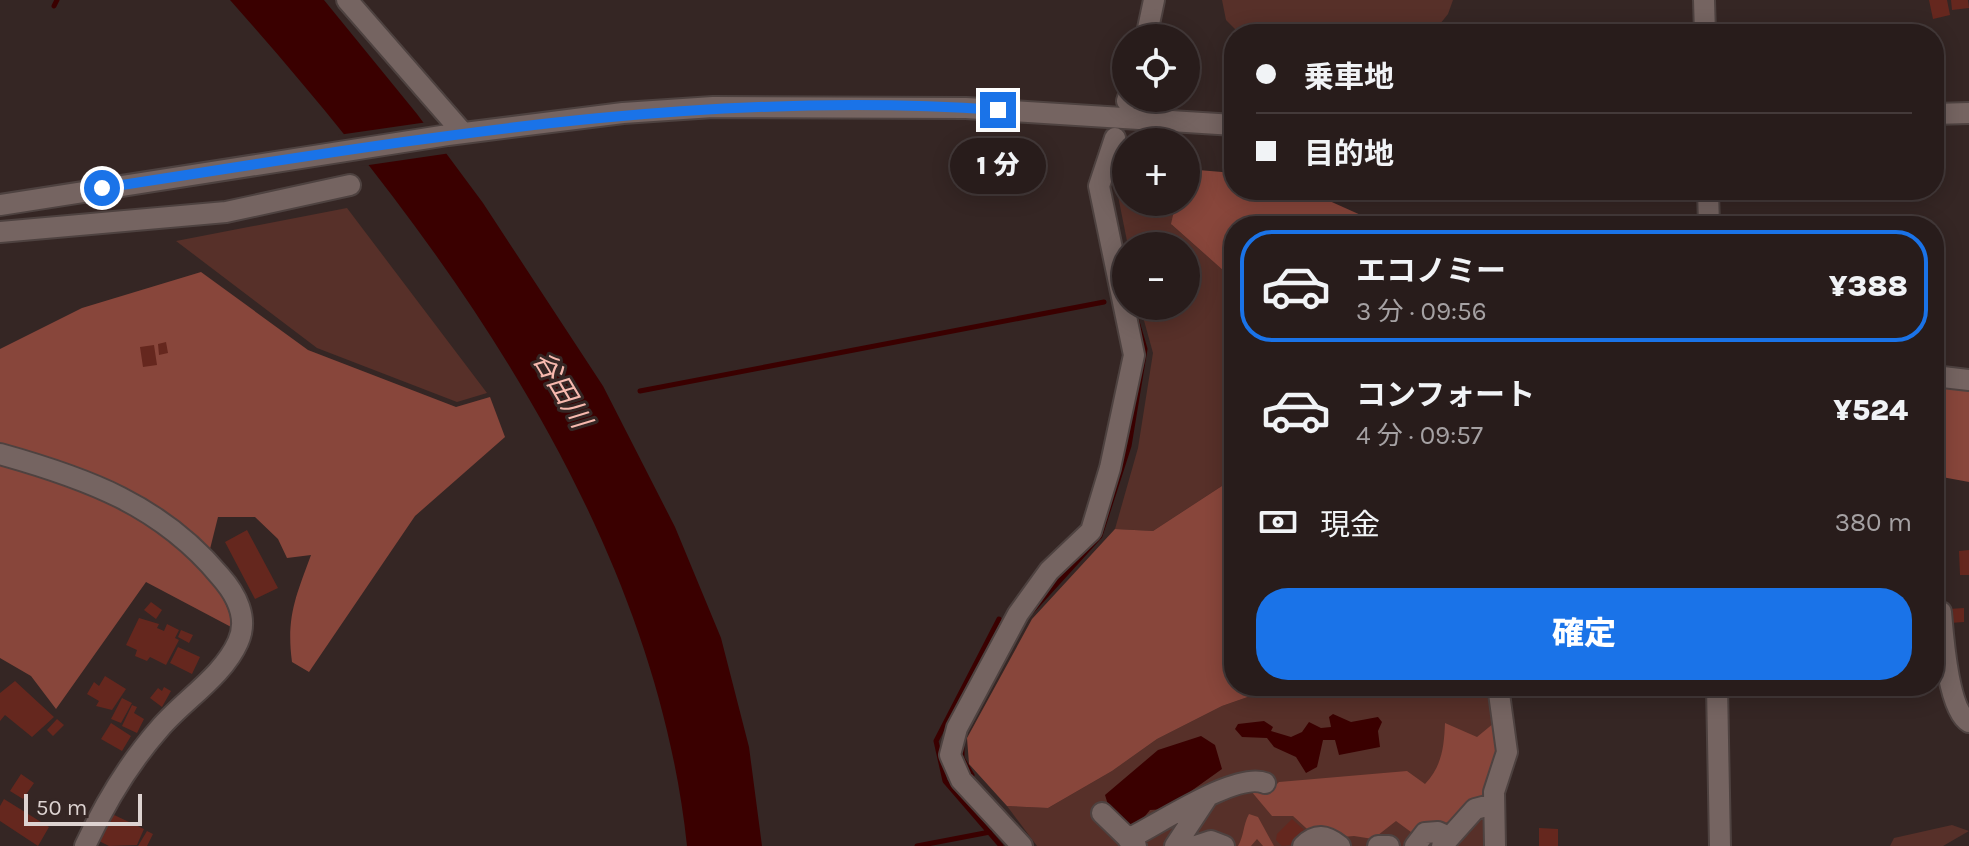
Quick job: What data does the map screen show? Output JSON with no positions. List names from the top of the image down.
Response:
{
  "water": ["谷田川"],
  "scale_bar": "50 m",
  "page": {
    "map_buttons": ["+", "−"],
    "banner": ["乗車地", "目的地"],
    "bubble": "1 分",
    "list": [
      {
        "name": "エコノミー",
        "note": "3 分 · 09:56",
        "value": "¥388"
      },
      {
        "name": "コンフォート",
        "note": "4 分 · 09:57",
        "value": "¥524"
      }
    ],
    "pay": ["現金", "380 m"],
    "buttons": "確定",
    "scale": "50 m"
  }
}
